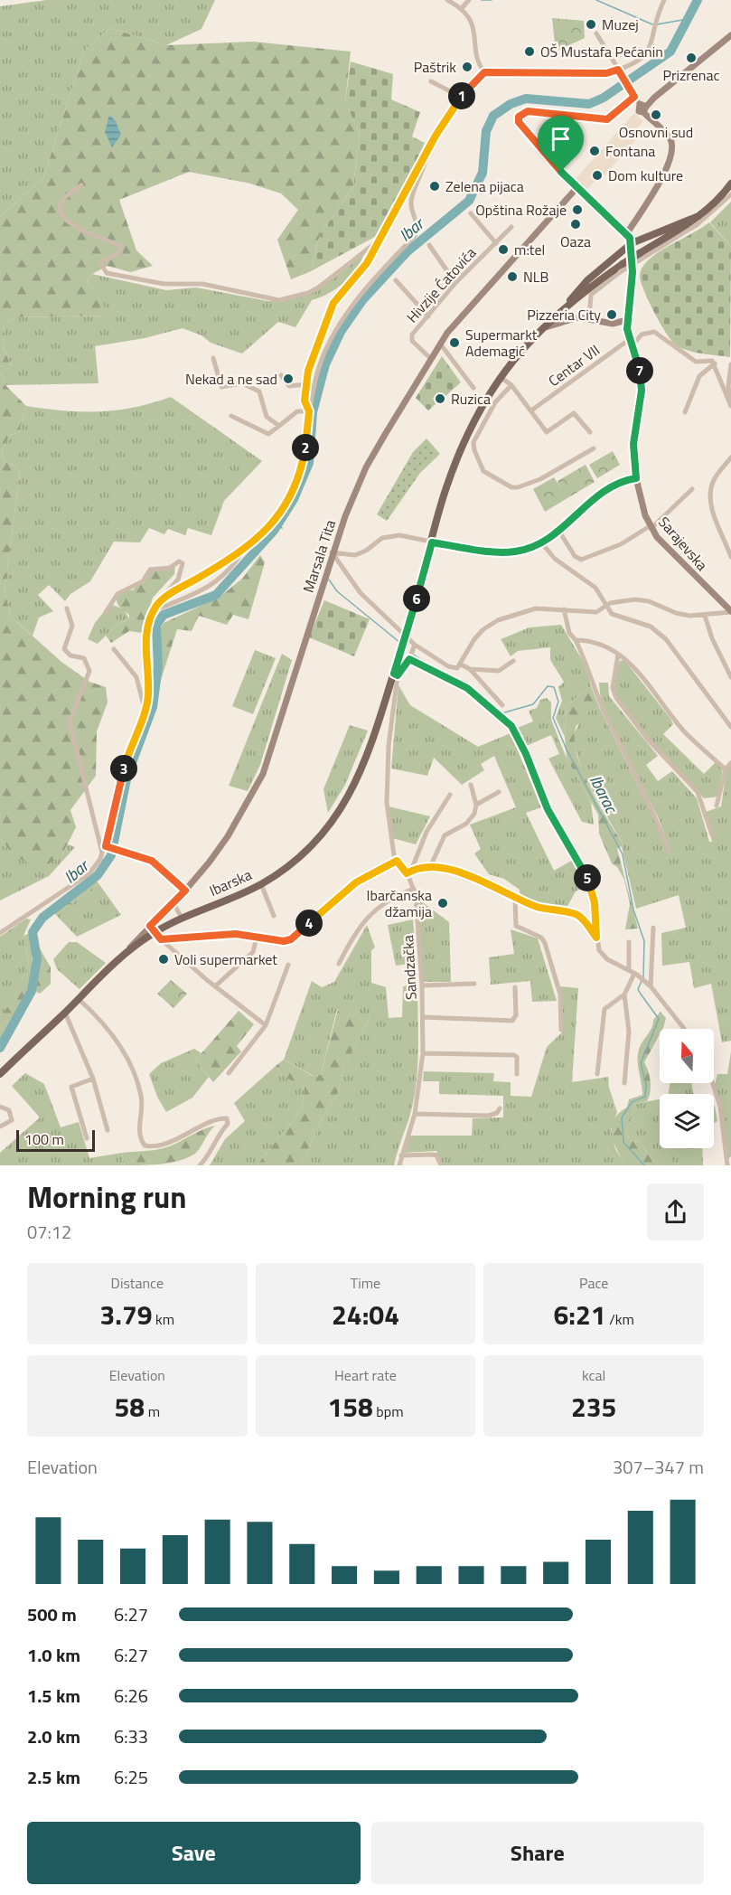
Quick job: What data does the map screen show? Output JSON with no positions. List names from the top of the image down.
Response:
{
  "streets": {
    "main road": ["Ibarska"],
    "street": [
      "Hivzije Ćatovića",
      "Centar VII",
      "Sarajevska",
      "Marsala Tita",
      "Sandzačka"
    ]
  },
  "crossings": [
    ["Hivzije Ćatovića", "Marsala Tita"],
    ["Centar VII", "Sarajevska"],
    ["Marsala Tita", "Ibarska"],
    ["Ibarska", "Sandzačka"]
  ],
  "water": ["Ibar", "Ibarac"],
  "places": [
    "Muzej",
    "OŠ Mustafa Pećanin",
    "Prizrenac",
    "Paštrik",
    "Osnovni sud",
    "Fontana",
    "Dom kulture",
    "Zelena pijaca",
    "Opština Rožaje",
    "Oaza",
    "m:tel",
    "NLB",
    "Pizzeria City",
    "Supermarkt Ademagić",
    "Nekad a ne sad",
    "Ruzica",
    "Ibarčanska džamija",
    "Voli supermarket"
  ],
  "scale_bar": "100 m",
  "north": "top",
  "page": {
    "pins": [
      "1",
      "7",
      "2",
      "6",
      "3",
      "5",
      "4"
    ],
    "scale": "100 m",
    "heading": ["Morning run", "07:12"],
    "stats": [
      ["Distance", "3.79 km"],
      ["Time", "24:04"],
      ["Pace", "6:21 /km"],
      ["Elevation", "58 m"],
      ["Heart rate", "158 bpm"],
      ["kcal", "235"]
    ],
    "chart": ["Elevation", "307–347 m"],
    "list": [
      {
        "name": "500 m",
        "note": "6:27"
      },
      {
        "name": "1.0 km",
        "note": "6:27"
      },
      {
        "name": "1.5 km",
        "note": "6:26"
      },
      {
        "name": "2.0 km",
        "note": "6:33"
      },
      {
        "name": "2.5 km",
        "note": "6:25"
      }
    ],
    "buttons": ["Save", "Share"]
  }
}
